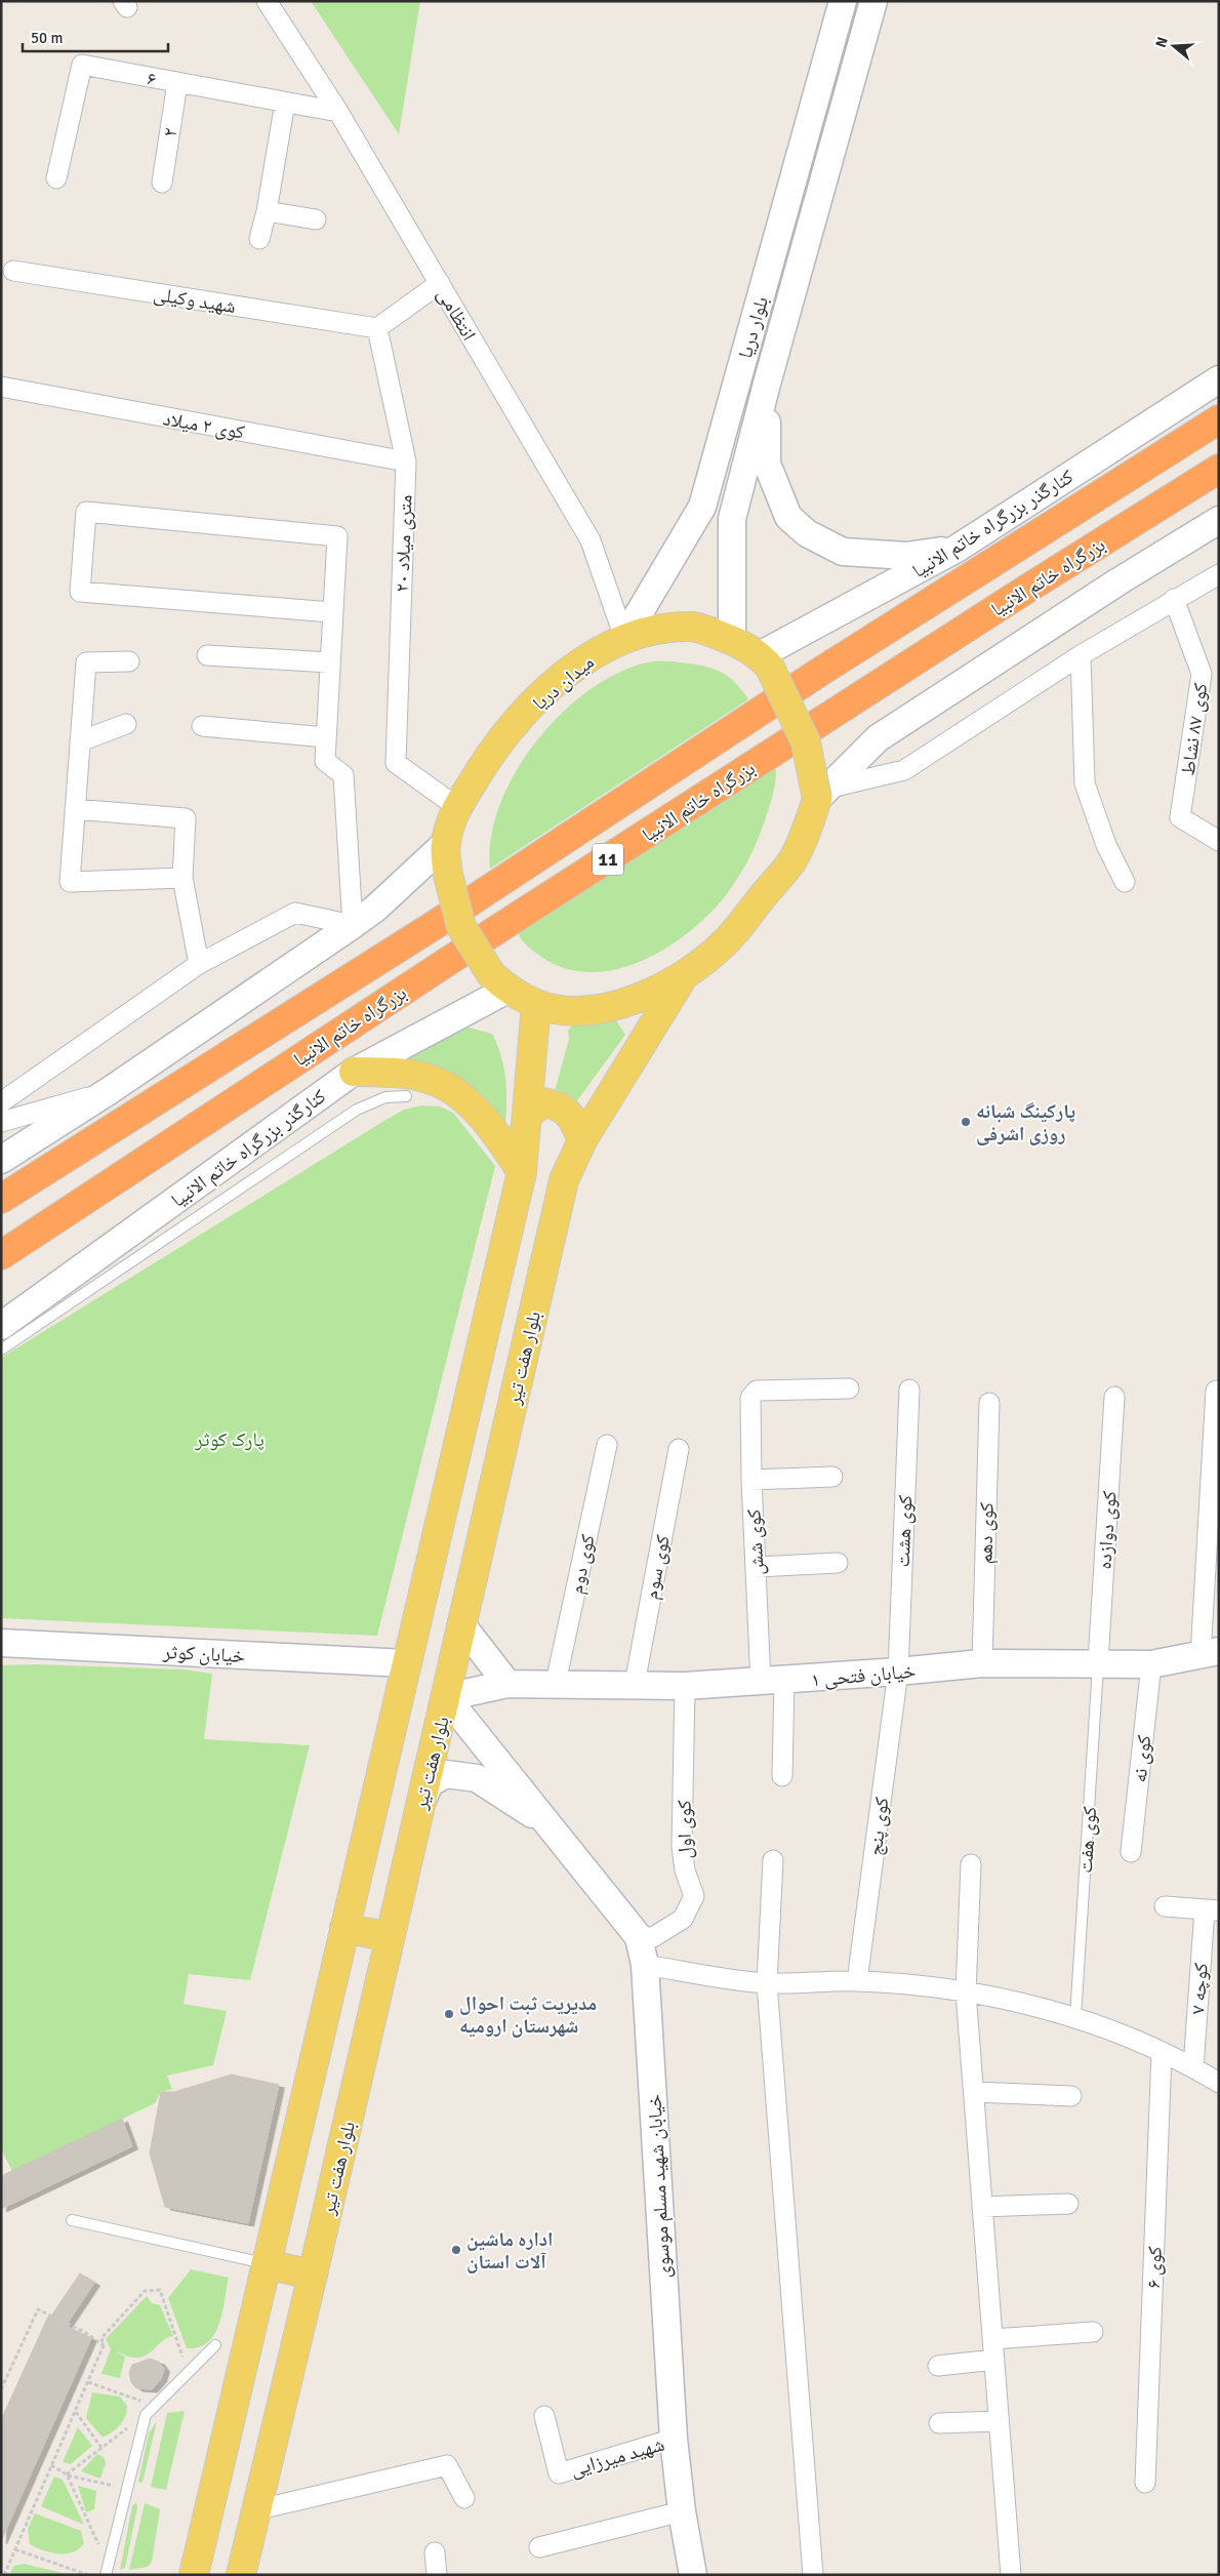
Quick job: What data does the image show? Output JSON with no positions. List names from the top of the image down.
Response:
{
  "streets": {
    "highway": ["بزرگراه خاتم الانبیا", "11"],
    "main road": [
      "بلوار دریا",
      "کنارگذر بزرگراه خاتم الانبیا",
      "میدان دریا",
      "بلوار هفت تیر",
      "خیابان کوثر",
      "خیابان فتحی ۱",
      "خیابان شهید مسلم موسوی"
    ],
    "street": [
      "۶",
      "۲",
      "شهید وکیلی",
      "انتظامی",
      "کوی ۲ میلاد",
      "۲۰ متری میلاد",
      "کوی ۸۷ نشاط",
      "کوی دوازده",
      "کوی هشت",
      "کوی دهم",
      "کوی شش",
      "کوی دوم",
      "کوی سوم",
      "کوی نه",
      "کوی پنج",
      "کوی اول",
      "کوچه ۷",
      "کوی ۶",
      "شهید میرزایی"
    ],
    "lane": ["کوی هفت"]
  },
  "crossings": [
    ["۶", "۲"],
    ["۶", "انتظامی"],
    ["شهید وکیلی", "۲۰ متری میلاد"],
    ["انتظامی", "بلوار دریا"],
    ["انتظامی", "میدان دریا"],
    ["بلوار دریا", "میدان دریا"],
    ["کوی ۲ میلاد", "۲۰ متری میلاد"],
    ["کنارگذر بزرگراه خاتم الانبیا", "میدان دریا"],
    ["۲۰ متری میلاد", "میدان دریا"],
    ["بلوار هفت تیر", "خیابان فتحی ۱"],
    ["بلوار هفت تیر", "خیابان شهید مسلم موسوی"],
    ["کوی دوازده", "خیابان فتحی ۱"],
    ["کوی دوازده", "کوی هفت"],
    ["کوی هشت", "خیابان فتحی ۱"],
    ["کوی هشت", "کوی پنج"],
    ["کوی دهم", "خیابان فتحی ۱"],
    ["کوی شش", "خیابان فتحی ۱"],
    ["کوی دوم", "خیابان فتحی ۱"],
    ["کوی سوم", "خیابان فتحی ۱"],
    ["خیابان فتحی ۱", "کوی نه"],
    ["خیابان فتحی ۱", "کوی پنج"],
    ["خیابان فتحی ۱", "کوی اول"],
    ["خیابان فتحی ۱", "کوی هفت"],
    ["خیابان فتحی ۱", "خیابان شهید مسلم موسوی"],
    ["کوی اول", "خیابان شهید مسلم موسوی"],
    ["خیابان شهید مسلم موسوی", "شهید میرزایی"]
  ],
  "parks": ["پارک کوثر"],
  "places": ["پارکینگ شبانه روزی اشرفی", "مدیریت ثبت احوال شهرستان ارومیه", "اداره ماشین آلات استان"],
  "scale_bar": "50 m",
  "north": "left"
}
